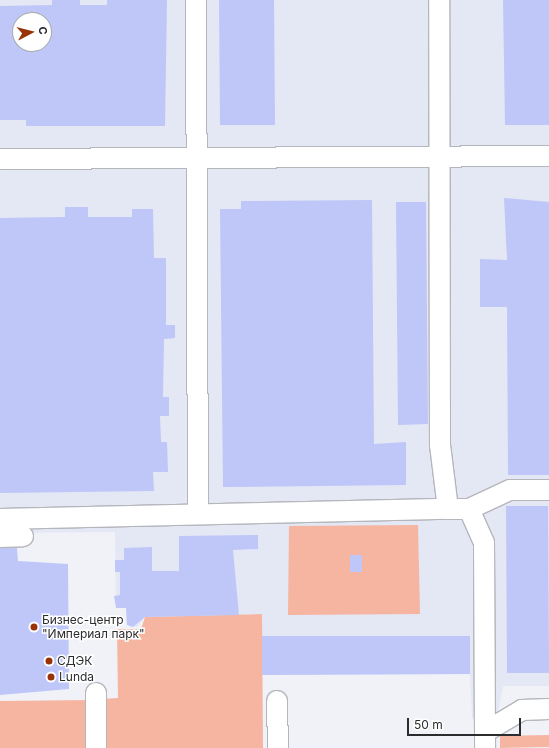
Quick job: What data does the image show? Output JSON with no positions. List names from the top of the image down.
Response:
{
  "places": ["Бизнес-центр \"Империал парк\"", "СДЭК", "Lunda"],
  "scale_bar": "50 m",
  "north": "right"
}
